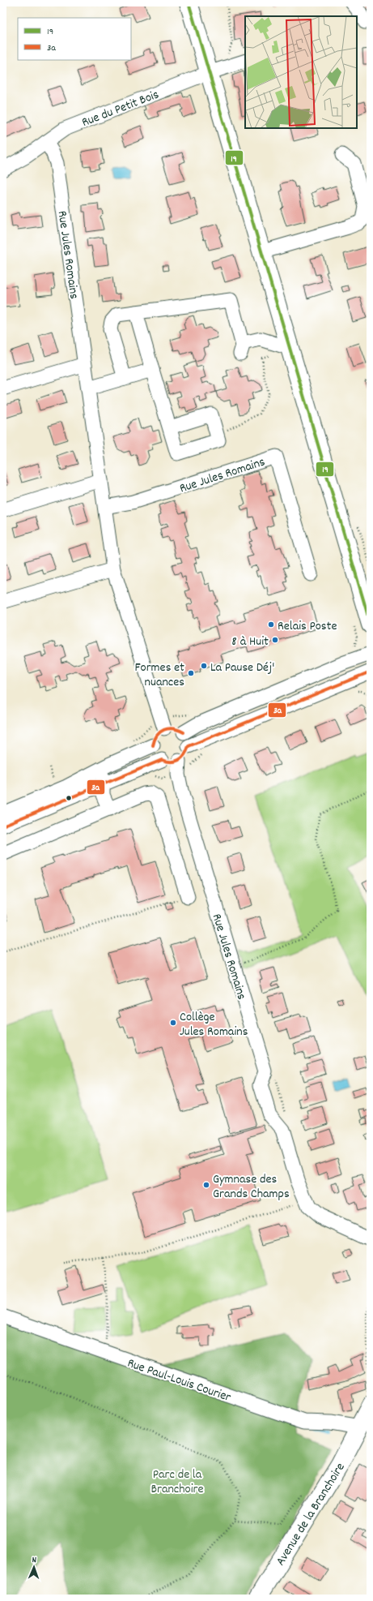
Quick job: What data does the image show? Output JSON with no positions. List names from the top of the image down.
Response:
{
  "streets": {
    "main road": ["Avenue de la Branchoire"],
    "street": ["Rue du Petit Bois", "Rue Jules Romains", "Rue Paul-Louis Courier"]
  },
  "crossings": [
    ["Rue du Petit Bois", "Rue Jules Romains"],
    ["Rue Paul-Louis Courier", "Avenue de la Branchoire"]
  ],
  "parks": ["Parc de la Branchoire"],
  "places": [
    "Relais Poste",
    "8 à Huit",
    "La Pause Déj'",
    "Formes et nuances",
    "Collège Jules Romains",
    "Gymnase des Grands Champs"
  ],
  "lines": ["transit line 19", "transit line 3a"],
  "legend": ["19", "3a"],
  "north": "top"
}
